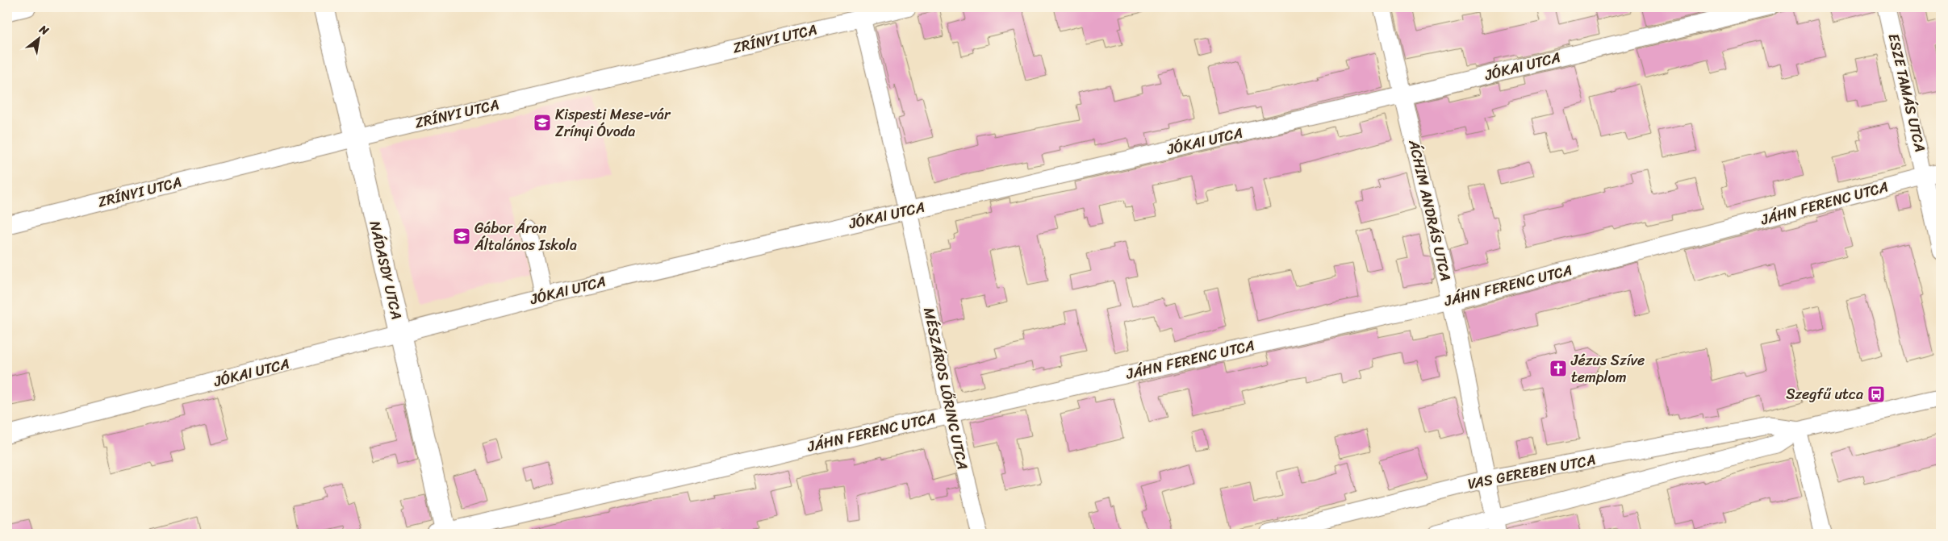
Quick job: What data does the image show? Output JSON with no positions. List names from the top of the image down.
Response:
{
  "streets": {
    "street": [
      "ZRÍNYI UTCA",
      "JÓKAI UTCA",
      "ESZE TAMÁS UTCA",
      "JÁHN FERENC UTCA",
      "ÁCHIM ANDRÁS UTCA",
      "NÁDASDY UTCA",
      "MÉSZÁROS LŐRINC UTCA",
      "VAS GEREBEN UTCA"
    ]
  },
  "crossings": [
    ["ZRÍNYI UTCA", "NÁDASDY UTCA"],
    ["ZRÍNYI UTCA", "MÉSZÁROS LŐRINC UTCA"],
    ["JÓKAI UTCA", "ÁCHIM ANDRÁS UTCA"],
    ["JÓKAI UTCA", "NÁDASDY UTCA"],
    ["JÓKAI UTCA", "MÉSZÁROS LŐRINC UTCA"],
    ["ESZE TAMÁS UTCA", "JÁHN FERENC UTCA"],
    ["JÁHN FERENC UTCA", "ÁCHIM ANDRÁS UTCA"],
    ["JÁHN FERENC UTCA", "NÁDASDY UTCA"],
    ["JÁHN FERENC UTCA", "MÉSZÁROS LŐRINC UTCA"],
    ["ÁCHIM ANDRÁS UTCA", "VAS GEREBEN UTCA"]
  ],
  "places": {
    "school or university": ["Kispesti Mese-vár Zrínyi Óvoda", "Gábor Áron Általános Iskola"],
    "church": ["Jézus Szíve templom"],
    "bus stop": ["Szegfű utca"]
  },
  "north": "top right"
}
